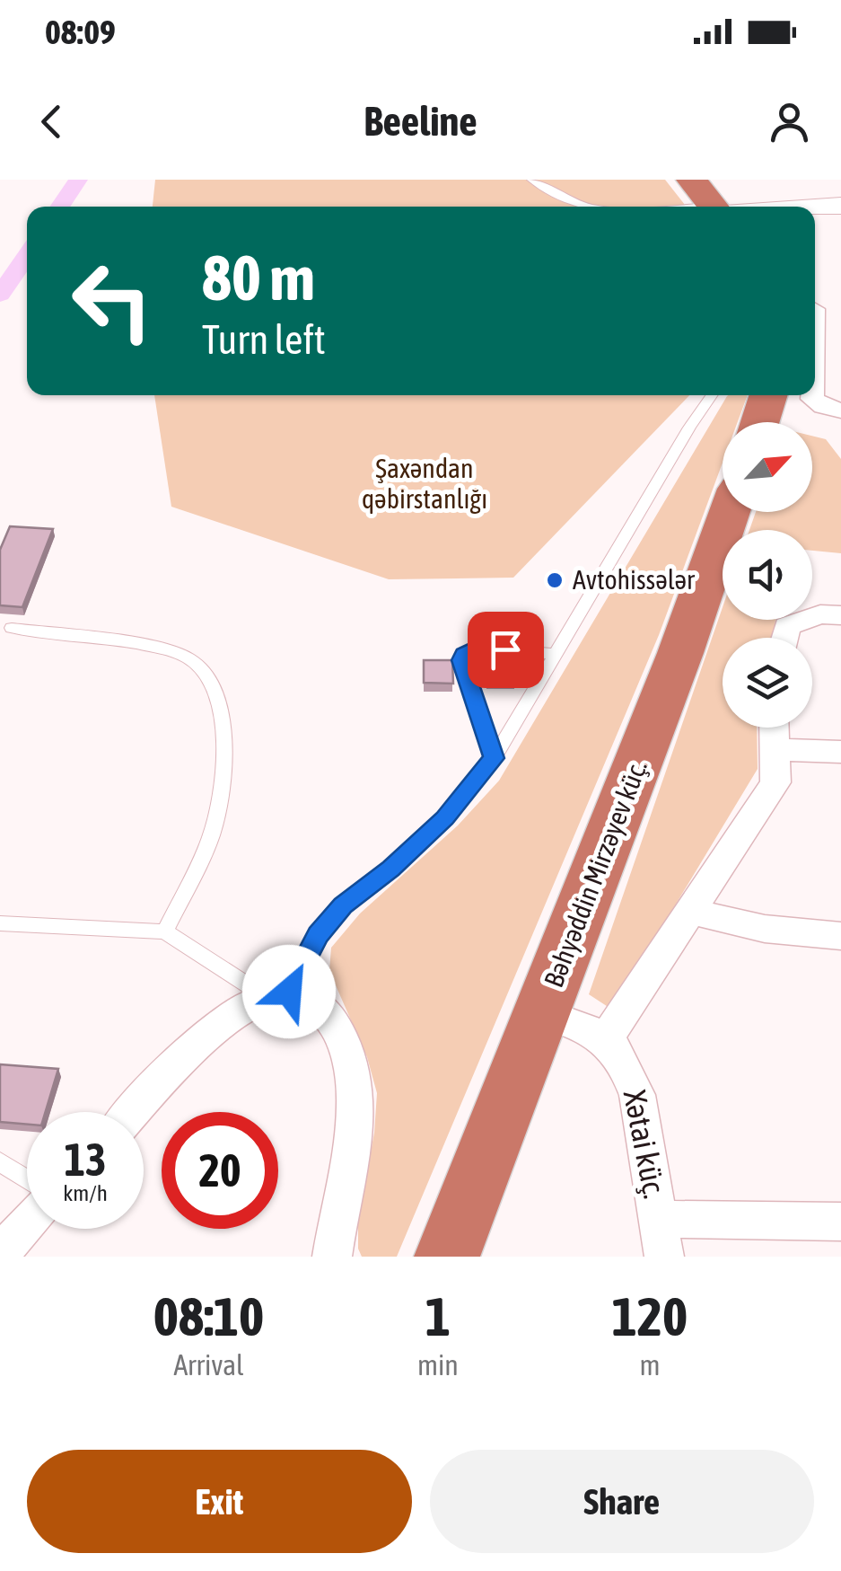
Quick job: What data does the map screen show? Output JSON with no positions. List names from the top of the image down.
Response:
{
  "streets": {
    "highway": ["Bəhyəddin Mirzəyev küç."],
    "street": ["Xətai küç."]
  },
  "parks": ["Şaxəndan qəbirstanlığı"],
  "places": ["Avtohissələr"],
  "north": "top right",
  "page": {
    "status": "08:09",
    "header": "Beeline",
    "turn": ["80 m", "Turn left"],
    "speed": "13 km/h",
    "limit": "20",
    "eta": [
      "08:10",
      "Arrival",
      "1",
      "min",
      "120",
      "m"
    ],
    "buttons": ["Exit", "Share"]
  }
}
